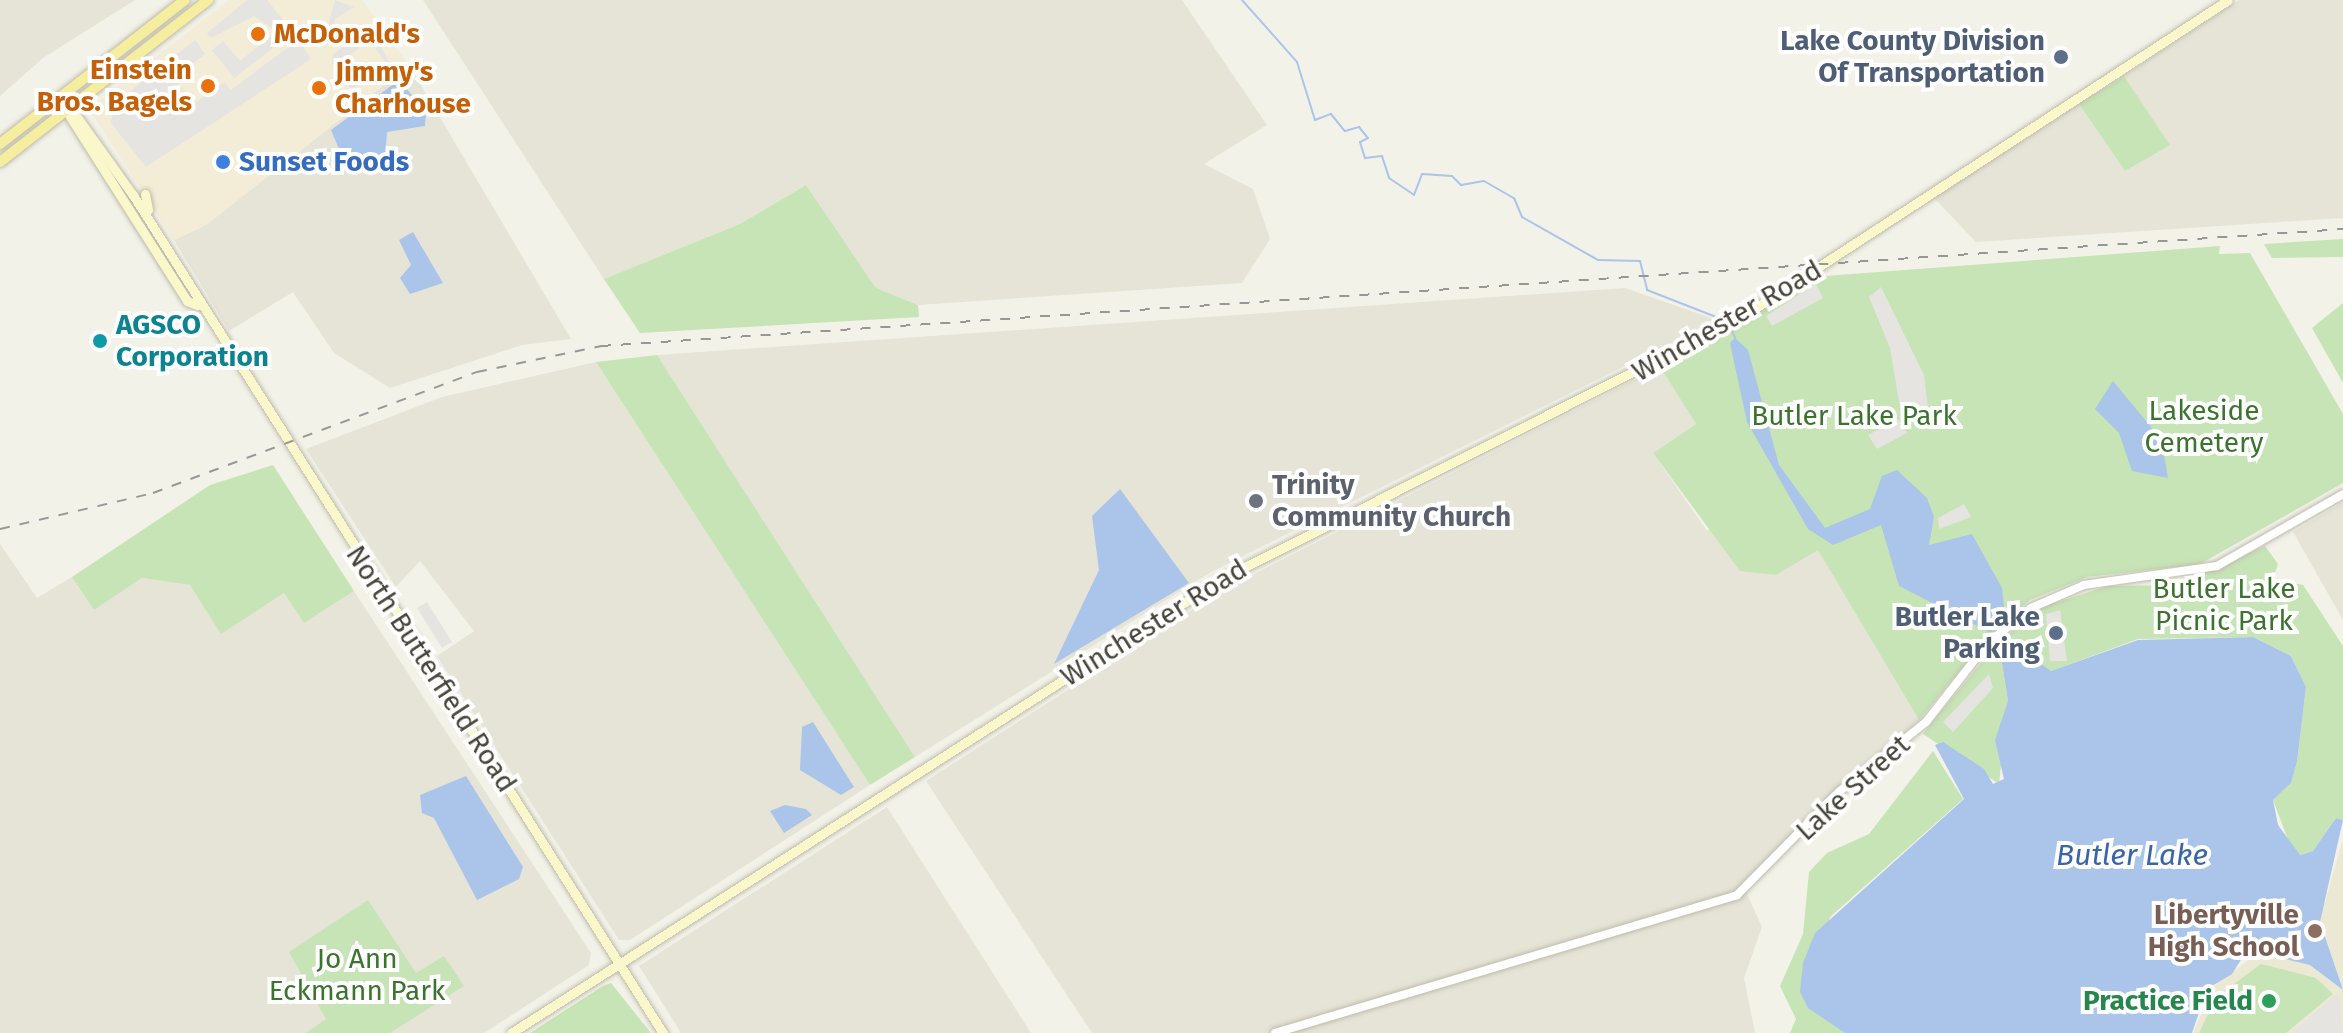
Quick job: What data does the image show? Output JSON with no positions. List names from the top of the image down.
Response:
{
  "streets": {
    "main road": ["Winchester Road", "North Butterfield Road"],
    "street": ["Lake Street"]
  },
  "crossings": [
    ["Winchester Road", "North Butterfield Road"]
  ],
  "water": ["Butler Lake"],
  "parks": [
    "Lakeside Cemetery",
    "Butler Lake Park",
    "Butler Lake Picnic Park",
    "Jo Ann Eckmann Park"
  ],
  "places": [
    "McDonald's",
    "Lake County Division Of Transportation",
    "Einstein Bros. Bagels",
    "Jimmy's Charhouse",
    "Sunset Foods",
    "AGSCO Corporation",
    "Trinity Community Church",
    "Butler Lake Parking",
    "Libertyville High School",
    "Practice Field"
  ]
}
